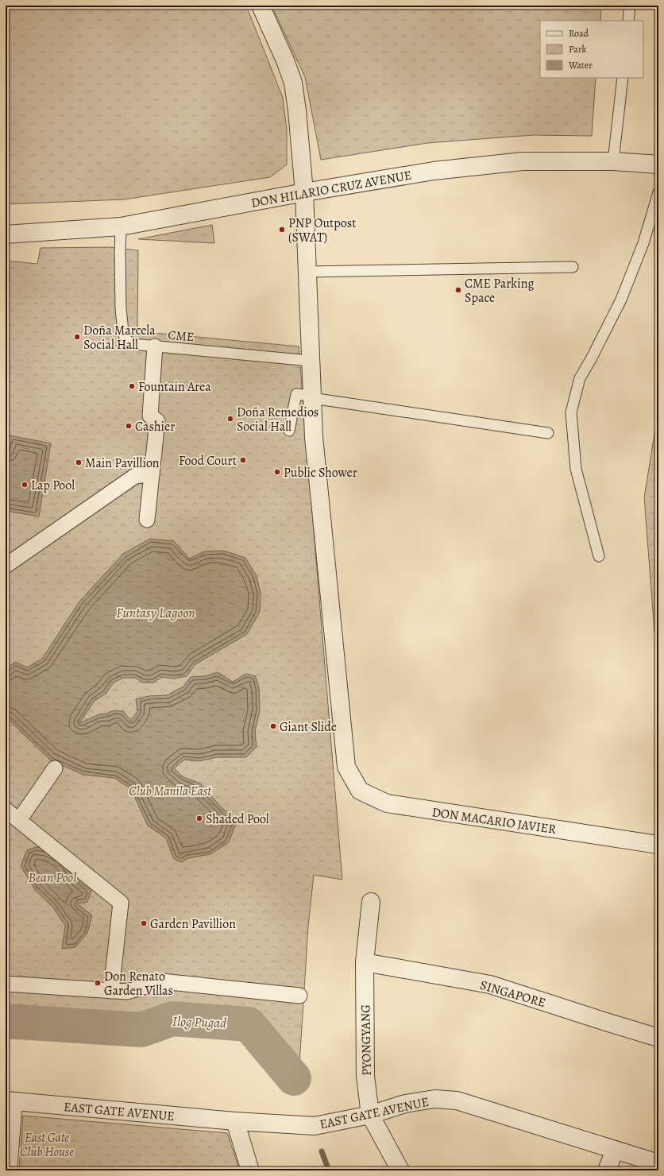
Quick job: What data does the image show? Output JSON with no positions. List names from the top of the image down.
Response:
{
  "streets": {
    "street": [
      "DON HILARIO CRUZ AVENUE",
      "DON MACARIO JAVIER",
      "SINGAPORE",
      "PYONGYANG",
      "EAST GATE AVENUE"
    ],
    "lane": ["CME"]
  },
  "crossings": [
    ["DON HILARIO CRUZ AVENUE", "CME"],
    ["SINGAPORE", "PYONGYANG"],
    ["PYONGYANG", "EAST GATE AVENUE"]
  ],
  "water": ["Funtasy Lagoon", "Bean Pool", "Ilog Pugad"],
  "parks": ["Club Manila East", "East Gate Club House"],
  "places": [
    "PNP Outpost (SWAT)",
    "CME Parking Space",
    "Doña Marcela Social Hall",
    "Fountain Area",
    "Doña Remedios Social Hall",
    "Cashier",
    "Food Court",
    "Main Pavillion",
    "Public Shower",
    "Lap Pool",
    "Giant Slide",
    "Shaded Pool",
    "Garden Pavillion",
    "Don Renato Garden Villas"
  ],
  "legend": ["Road", "Park", "Water"]
}
